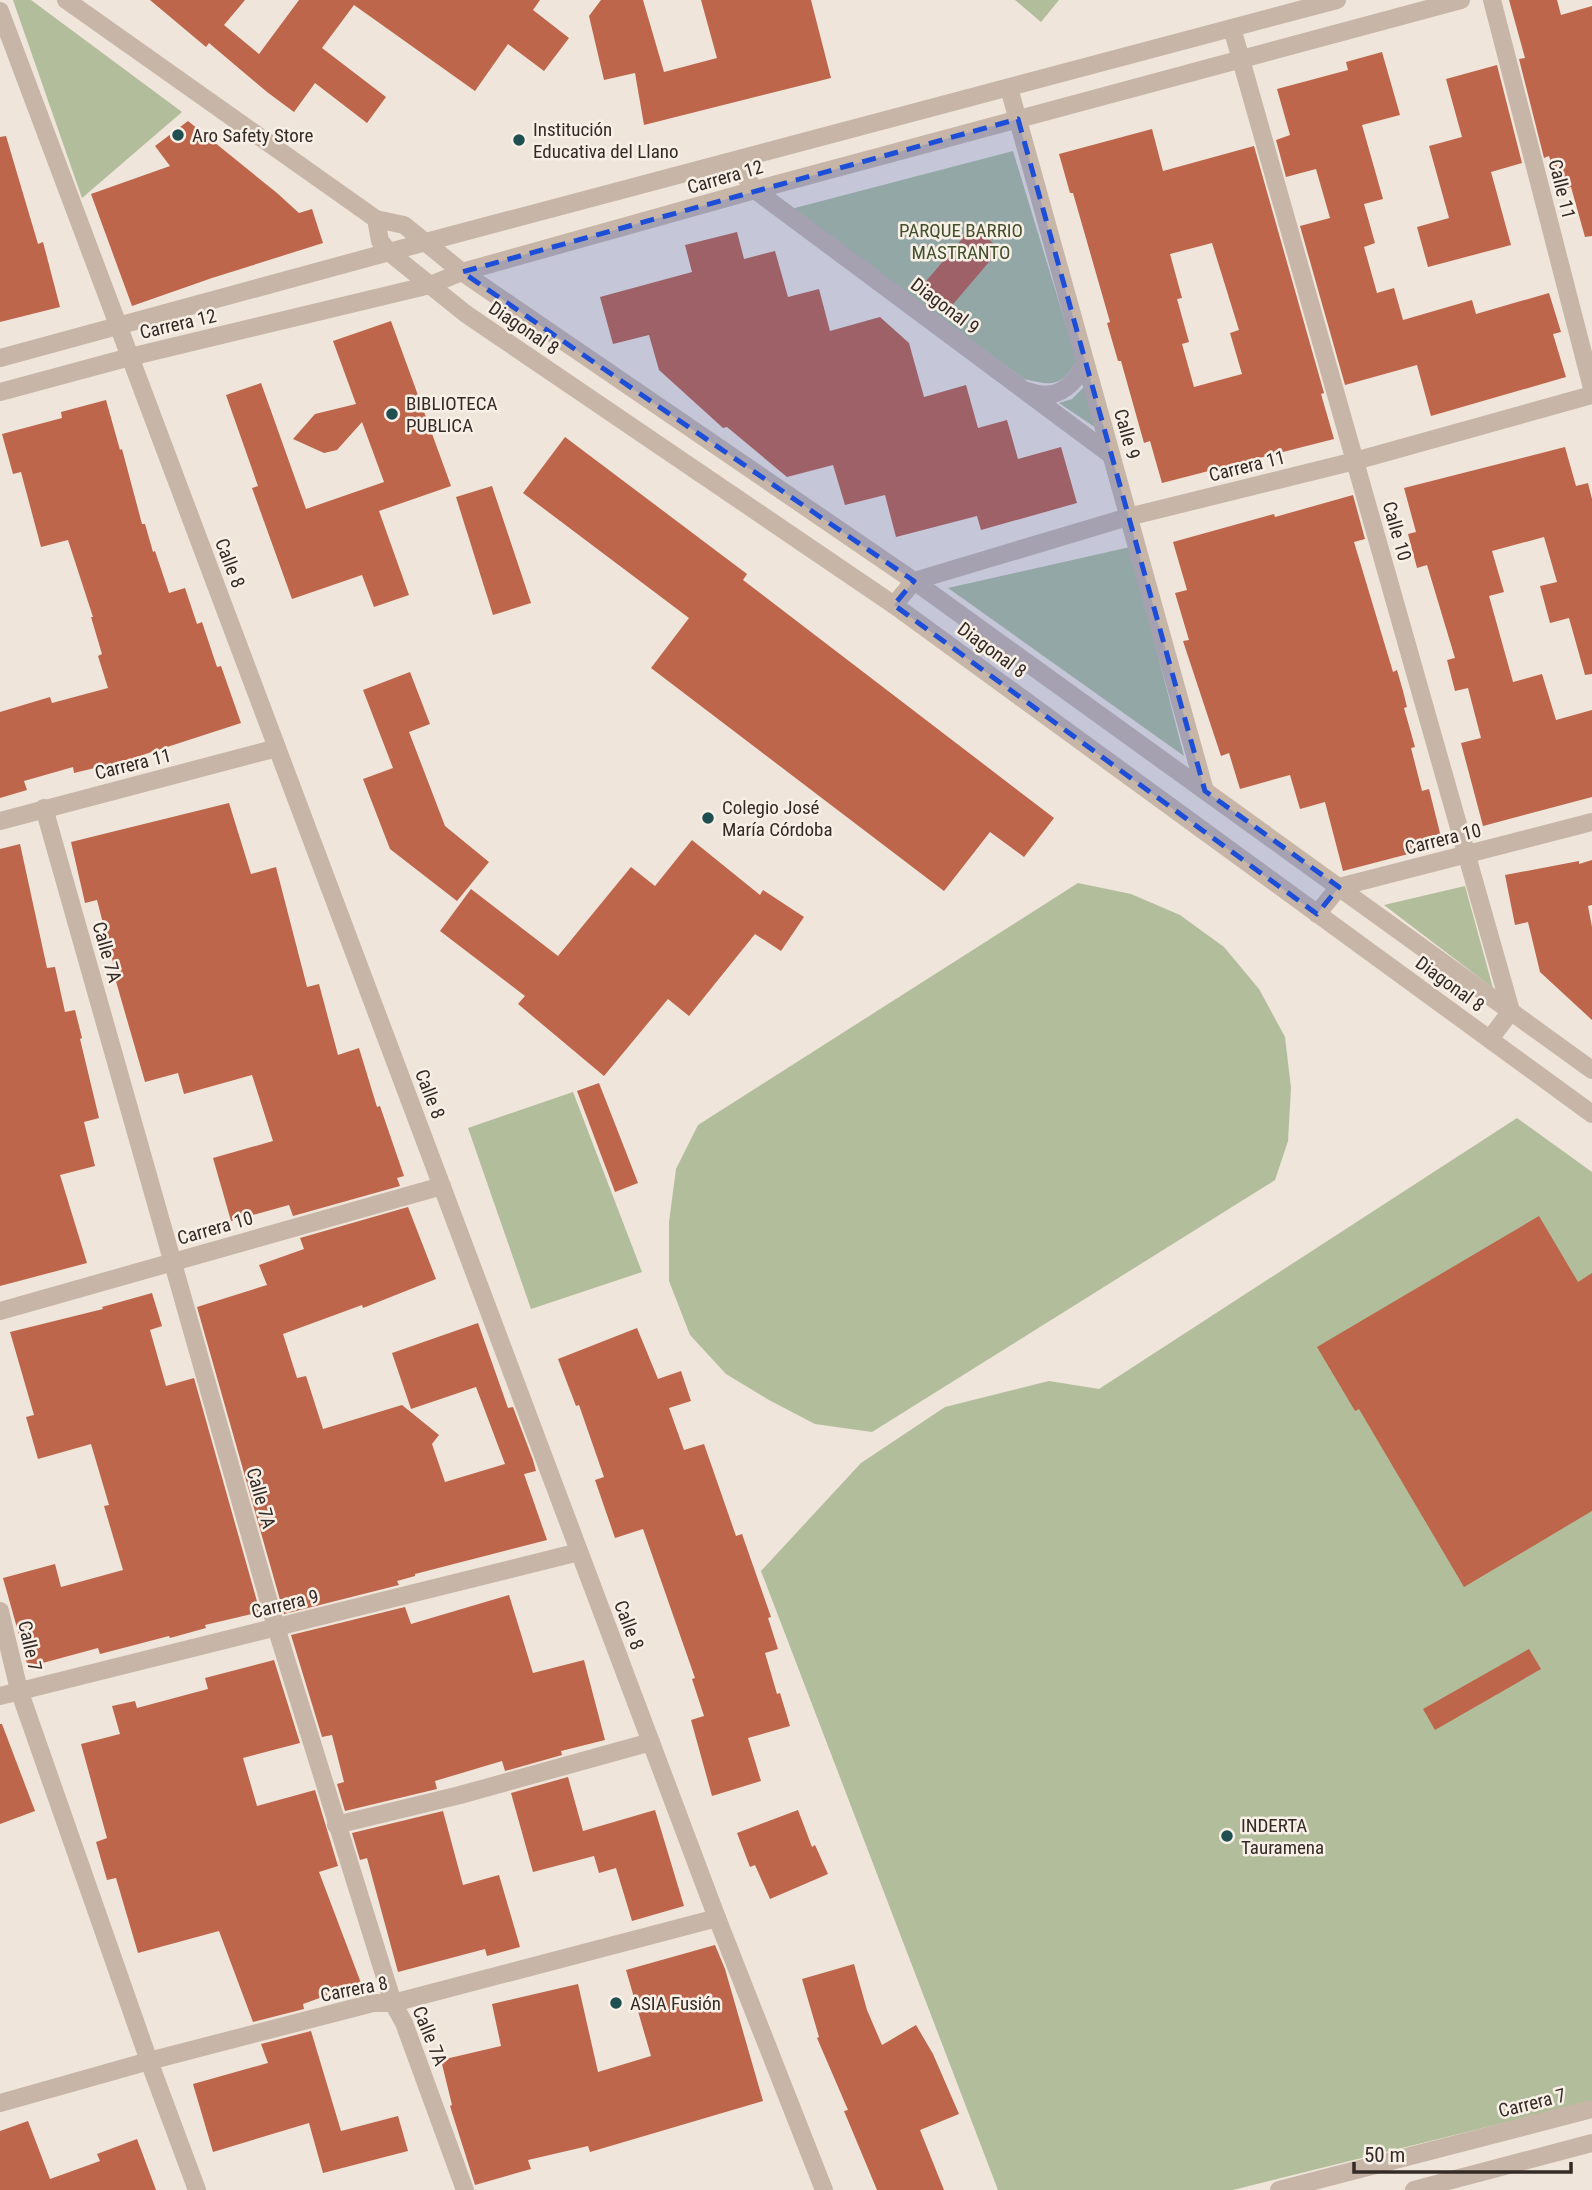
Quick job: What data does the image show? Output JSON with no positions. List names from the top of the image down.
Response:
{
  "streets": {
    "street": [
      "Carrera 12",
      "Calle 11",
      "Diagonal 9",
      "Diagonal 8",
      "Calle 9",
      "Carrera 11",
      "Calle 10",
      "Calle 8",
      "Carrera 10",
      "Calle 7A",
      "Carrera 9",
      "Calle 7",
      "Carrera 8",
      "Carrera 7"
    ]
  },
  "crossings": [
    ["Carrera 12", "Diagonal 9"],
    ["Carrera 12", "Diagonal 8"],
    ["Carrera 12", "Calle 9"],
    ["Carrera 12", "Calle 10"],
    ["Carrera 12", "Calle 8"],
    ["Diagonal 9", "Calle 9"],
    ["Diagonal 8", "Calle 9"],
    ["Diagonal 8", "Carrera 11"],
    ["Diagonal 8", "Calle 10"],
    ["Diagonal 8", "Carrera 10"],
    ["Calle 9", "Carrera 11"],
    ["Carrera 11", "Calle 10"],
    ["Carrera 11", "Calle 8"],
    ["Carrera 11", "Calle 7A"],
    ["Calle 10", "Carrera 10"],
    ["Calle 8", "Carrera 10"],
    ["Calle 8", "Carrera 9"],
    ["Calle 8", "Carrera 8"],
    ["Carrera 10", "Calle 7A"],
    ["Calle 7A", "Carrera 9"],
    ["Calle 7A", "Carrera 8"],
    ["Carrera 9", "Calle 7"],
    ["Calle 7", "Carrera 8"]
  ],
  "parks": ["PARQUE BARRIO MASTRANTO"],
  "places": [
    "Aro Safety Store",
    "Institución Educativa del Llano",
    "BIBLIOTECA PUBLICA",
    "Colegio José María Córdoba",
    "INDERTA Tauramena",
    "ASIA Fusión"
  ],
  "scale_bar": "50 m"
}
